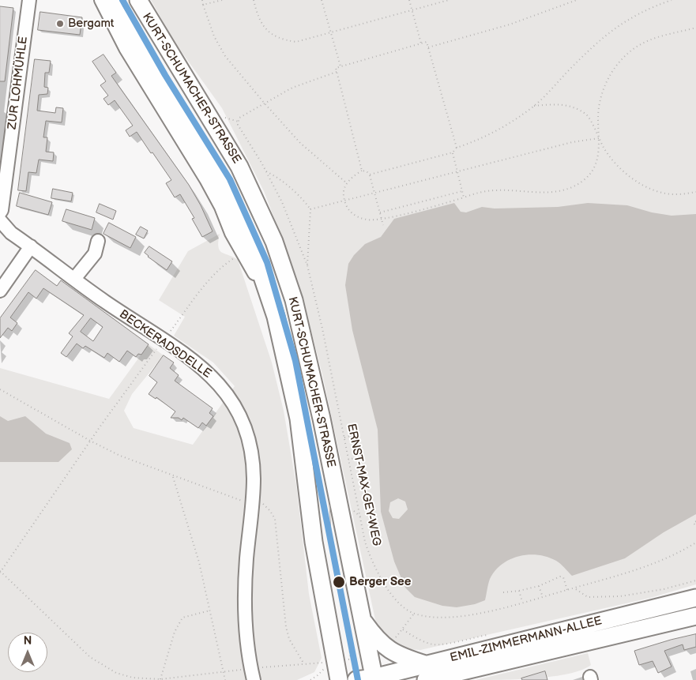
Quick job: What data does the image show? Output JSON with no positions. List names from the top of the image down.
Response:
{
  "streets": {
    "main road": ["KURT-SCHUMACHER-STRASSE", "EMIL-ZIMMERMANN-ALLEE"],
    "street": ["ZUR LOHMÜHLE", "BECKERADSDELLE"],
    "path": ["ERNST-MAX-GEY-WEG"]
  },
  "crossings": [
    ["KURT-SCHUMACHER-STRASSE", "EMIL-ZIMMERMANN-ALLEE"]
  ],
  "places": ["Bergamt", "Berger See"],
  "north": "top"
}
